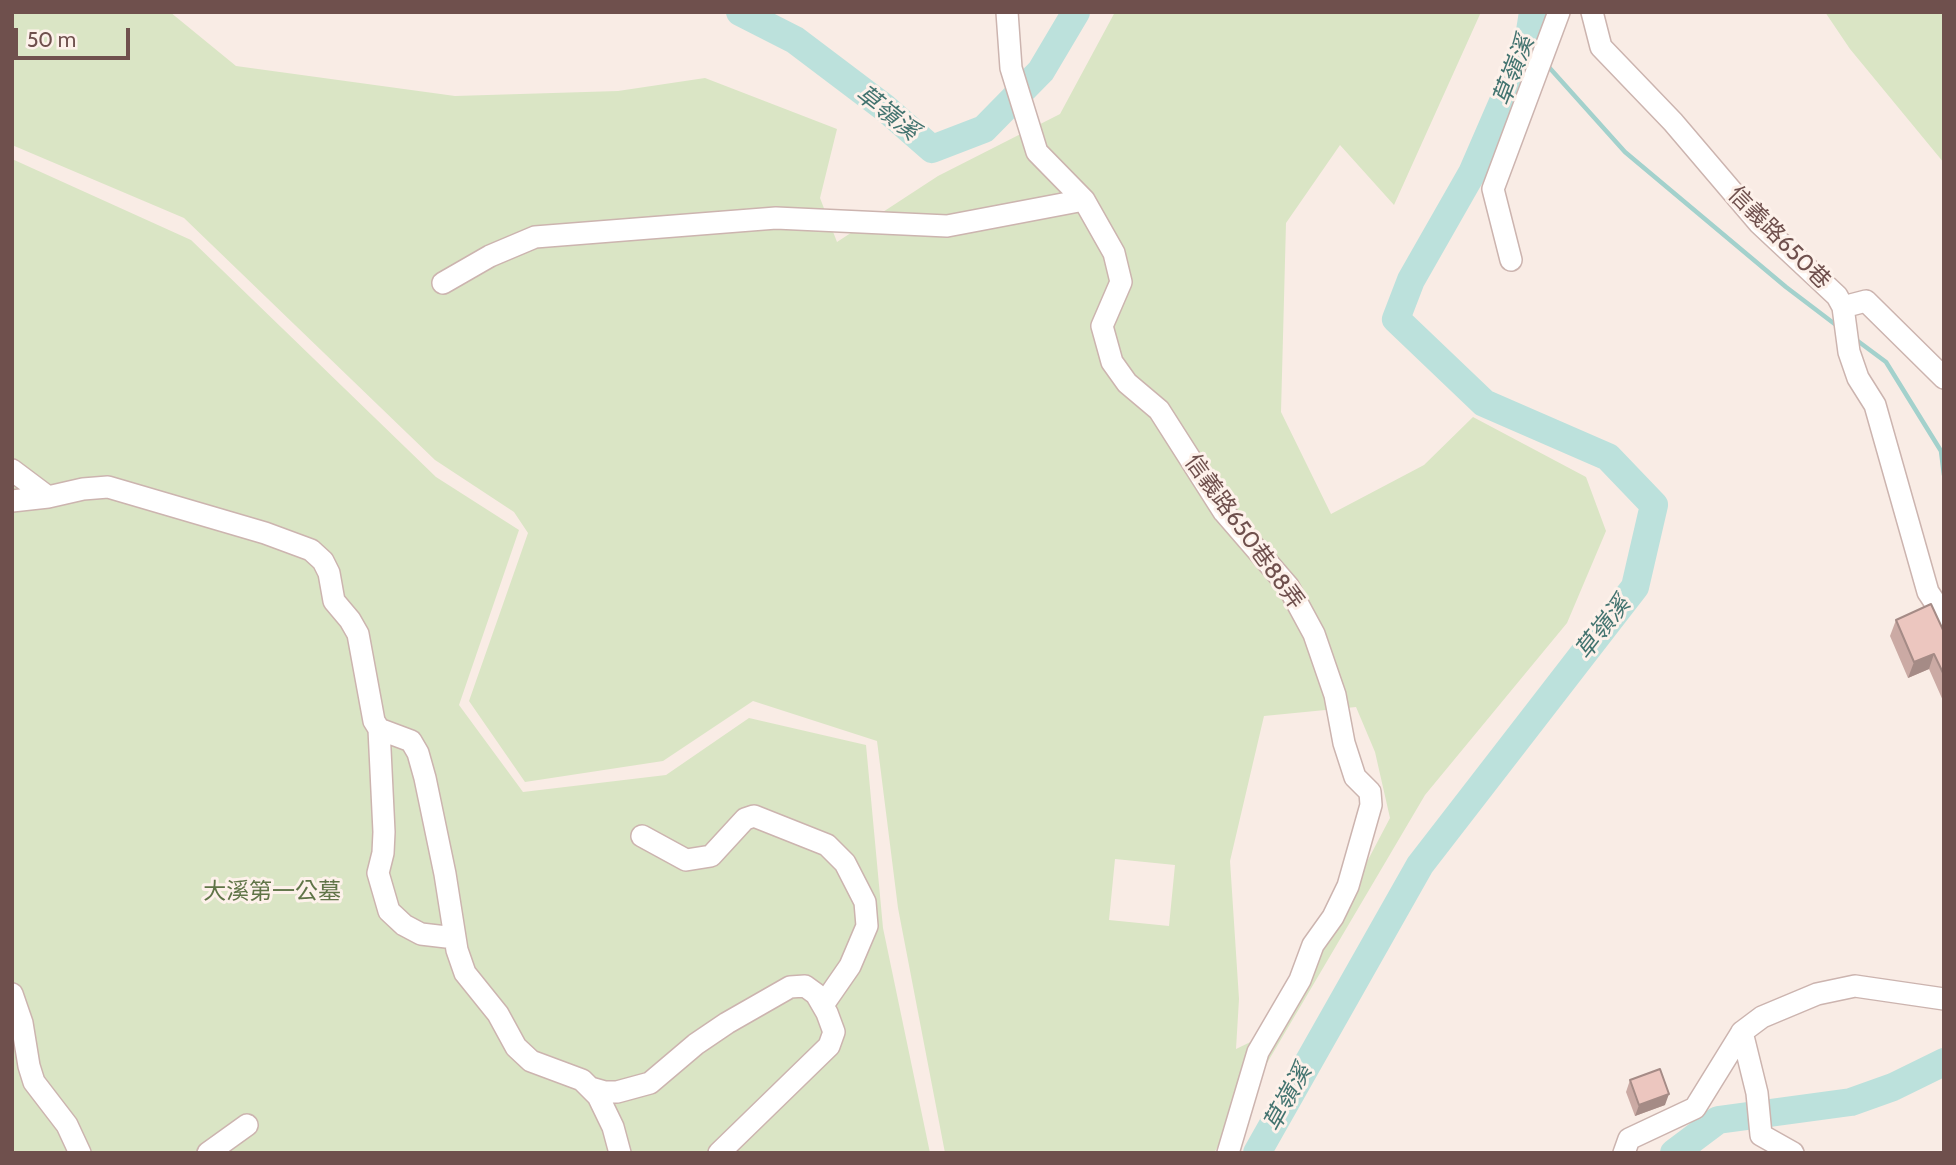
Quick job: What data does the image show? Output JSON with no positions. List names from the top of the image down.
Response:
{
  "streets": {
    "lane": ["信義路650巷", "信義路650巷88弄"]
  },
  "water": ["草嶺溪"],
  "parks": ["大溪第一公墓"],
  "scale_bar": "50 m"
}
